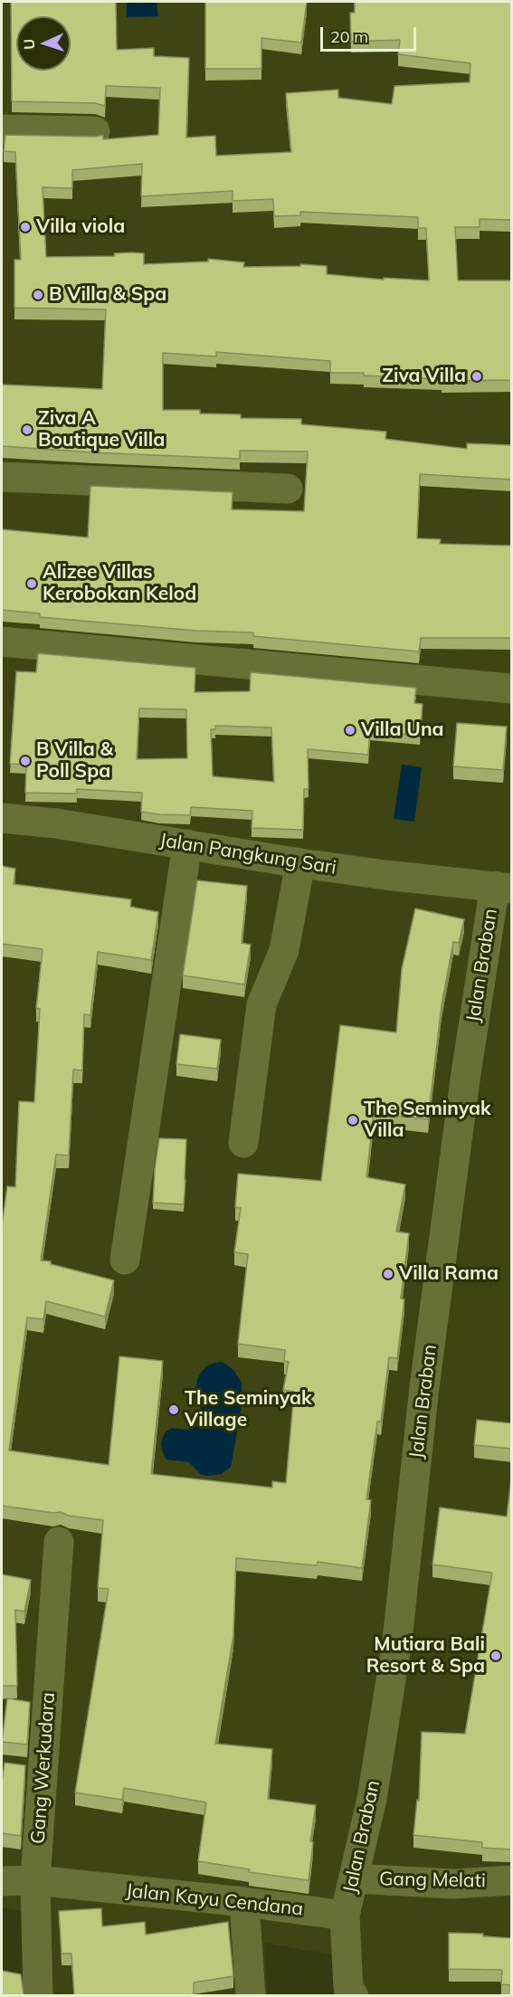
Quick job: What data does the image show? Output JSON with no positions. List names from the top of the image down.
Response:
{
  "streets": {
    "street": [
      "Jalan Pangkung Sari",
      "Jalan Braban",
      "Gang Werkudara",
      "Gang Melati",
      "Jalan Kayu Cendana"
    ]
  },
  "crossings": [
    ["Jalan Pangkung Sari", "Jalan Braban"],
    ["Jalan Braban", "Gang Melati"],
    ["Jalan Braban", "Jalan Kayu Cendana"],
    ["Gang Werkudara", "Jalan Kayu Cendana"]
  ],
  "places": [
    "Villa viola",
    "B Villa & Spa",
    "Ziva Villa",
    "Ziva A Boutique Villa",
    "Alizee Villas Kerobokan Kelod",
    "Villa Una",
    "B Villa & Poll Spa",
    "The Seminyak Villa",
    "Villa Rama",
    "The Seminyak Village",
    "Mutiara Bali Resort & Spa"
  ],
  "scale_bar": "20 m",
  "north": "left"
}
